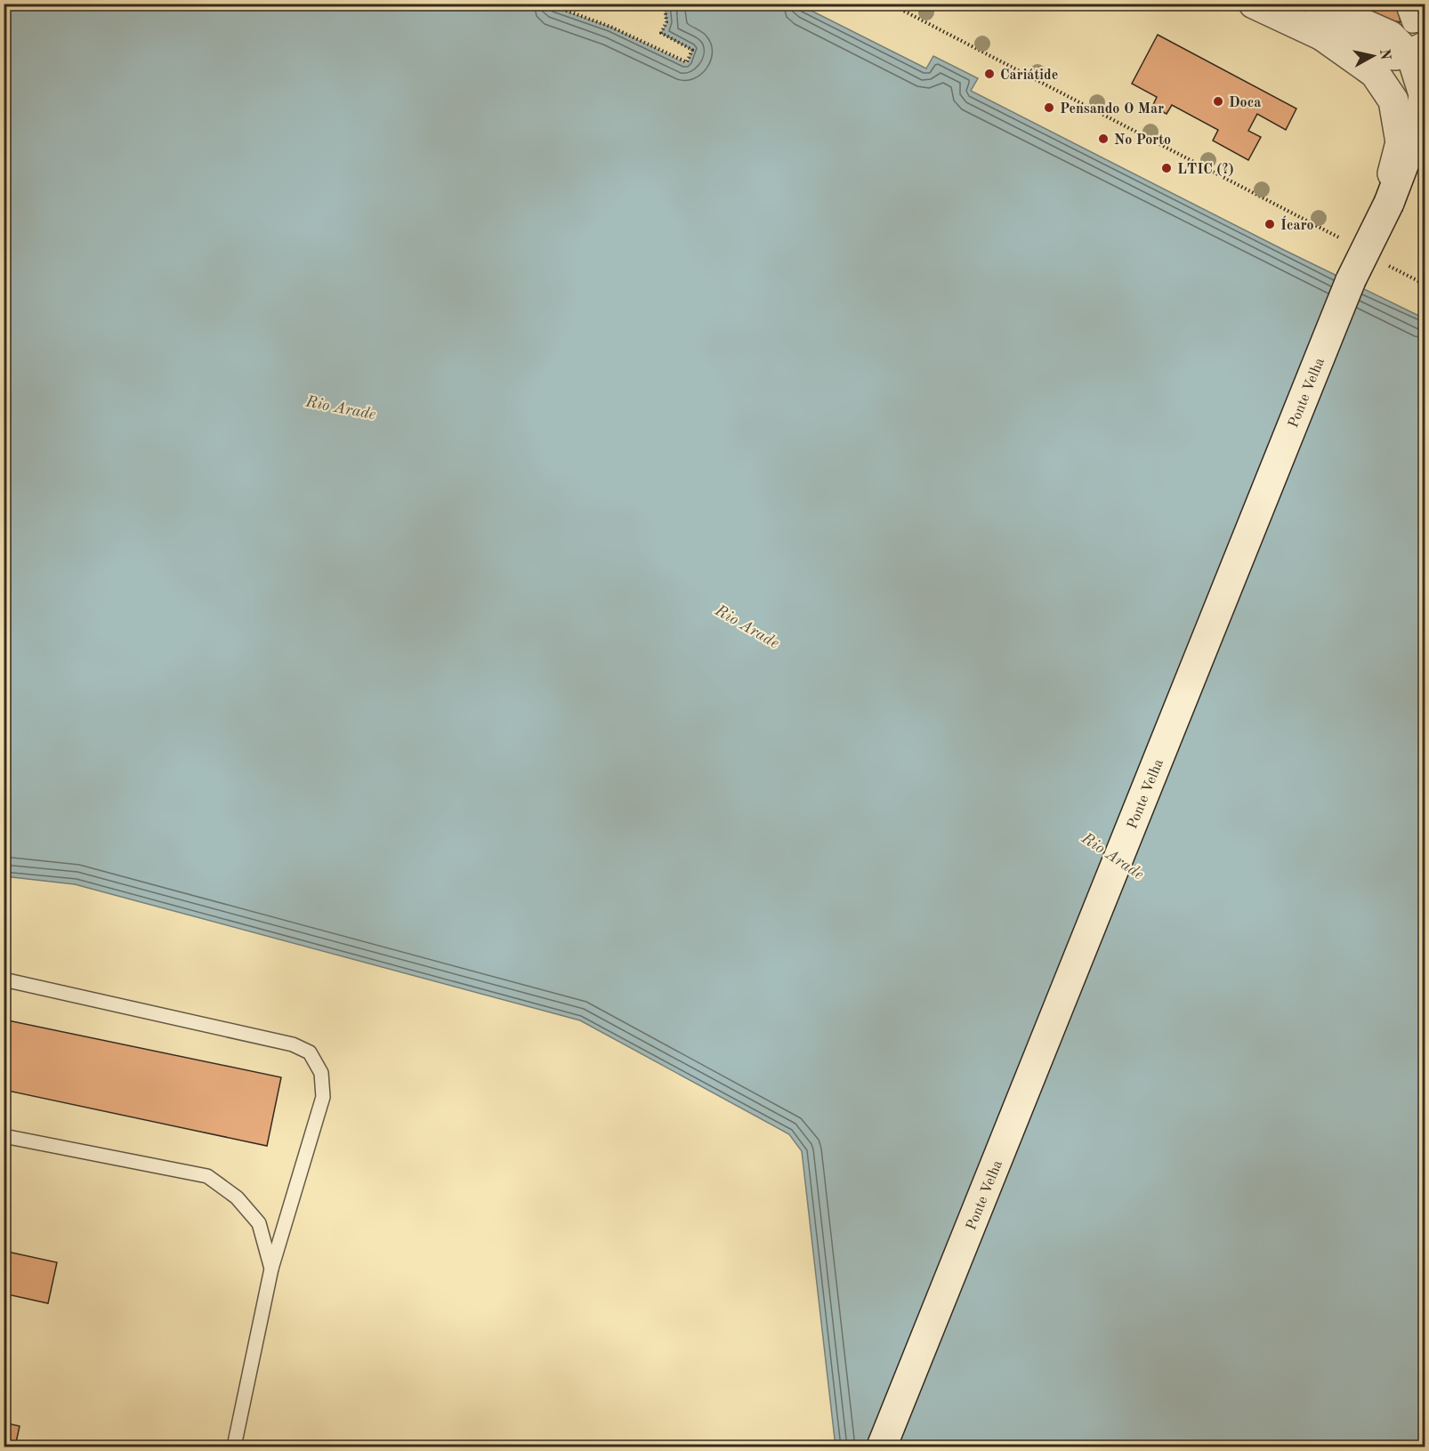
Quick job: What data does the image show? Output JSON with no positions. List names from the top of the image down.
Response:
{
  "streets": {
    "main road": ["Ponte Velha"]
  },
  "water": ["Rio Arade"],
  "places": [
    "Cariátide",
    "Doca",
    "Pensando O Mar",
    "No Porto",
    "LTIC (?)",
    "Ícaro"
  ],
  "north": "right"
}
